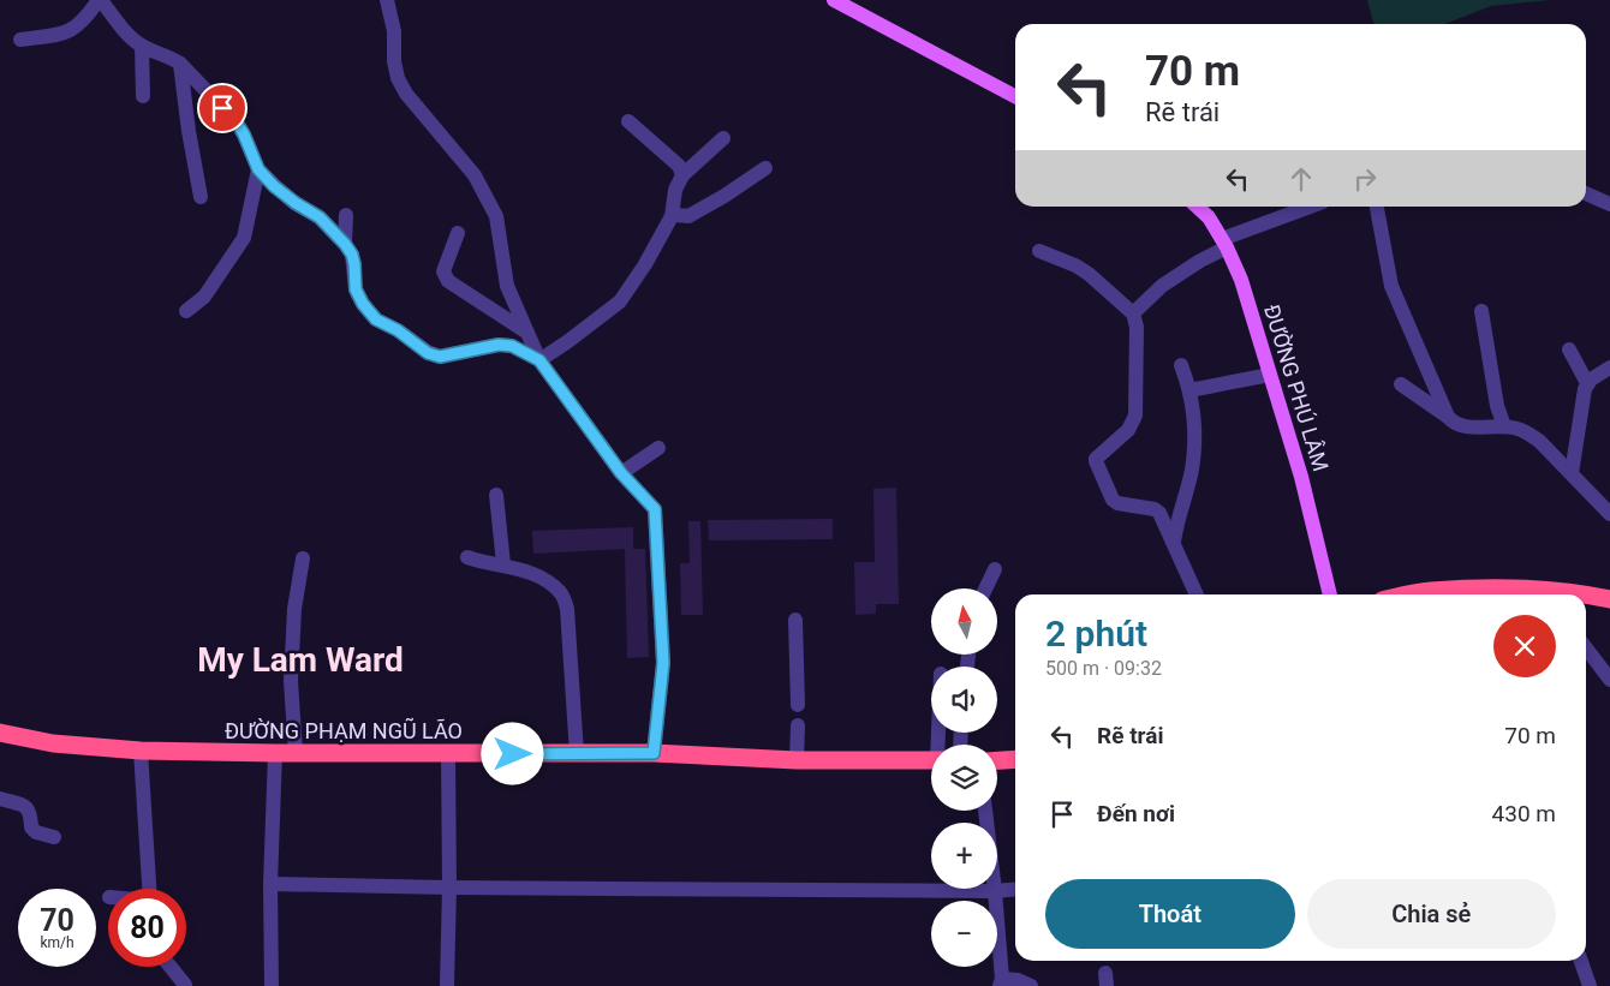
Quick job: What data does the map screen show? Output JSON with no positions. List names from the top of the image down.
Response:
{
  "streets": {
    "highway": ["ĐƯỜNG PHẠM NGŨ LÃO"],
    "main road": ["ĐƯỜNG PHÚ LÂM"]
  },
  "districts": ["My Lam Ward"],
  "north": "top",
  "page": {
    "turn": ["70 m", "Rẽ trái"],
    "map_buttons": ["+", "−"],
    "heading": ["2 phút", "500 m · 09:32"],
    "list": [
      {
        "name": "Rẽ trái",
        "value": "70 m"
      },
      {
        "name": "Đến nơi",
        "value": "430 m"
      }
    ],
    "buttons": ["Thoát", "Chia sẻ"],
    "speed": "70 km/h",
    "limit": "80"
  }
}
